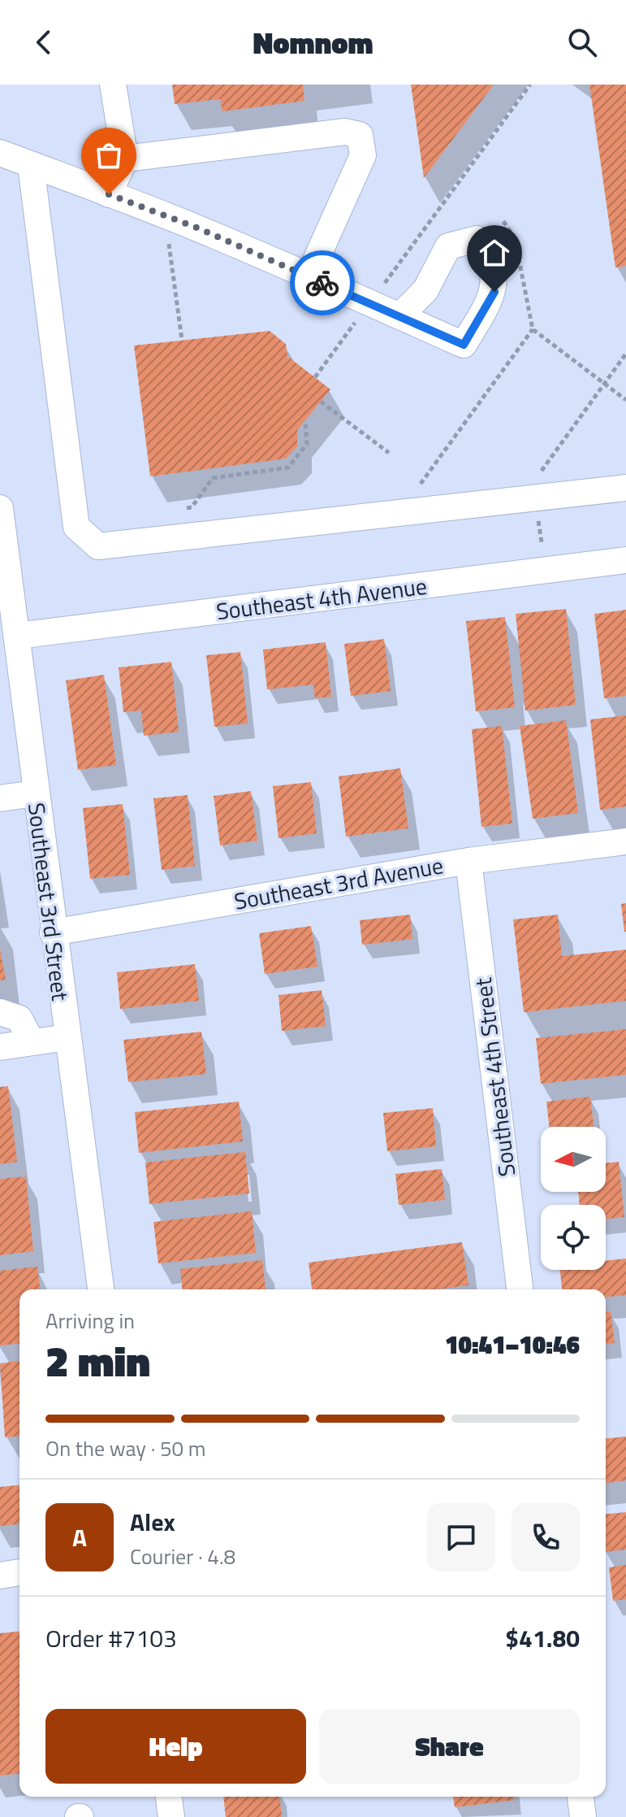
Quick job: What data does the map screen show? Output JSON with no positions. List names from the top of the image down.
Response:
{
  "streets": {
    "street": [
      "Southeast 4th Avenue",
      "Southeast 3rd Avenue",
      "Southeast 3rd Street",
      "Southeast 4th Street"
    ]
  },
  "crossings": [
    ["Southeast 4th Avenue", "Southeast 3rd Street"],
    ["Southeast 3rd Avenue", "Southeast 3rd Street"],
    ["Southeast 3rd Avenue", "Southeast 4th Street"]
  ],
  "north": "left",
  "page": {
    "header": "Nomnom",
    "heading": ["2 min", "Arriving in", "10:41–10:46"],
    "panel": [
      "Alex",
      "Courier · 4.8",
      "Order #7103",
      "$41.80"
    ],
    "bar": "On the way · 50 m",
    "round": "A",
    "buttons": ["Help", "Share"]
  }
}
